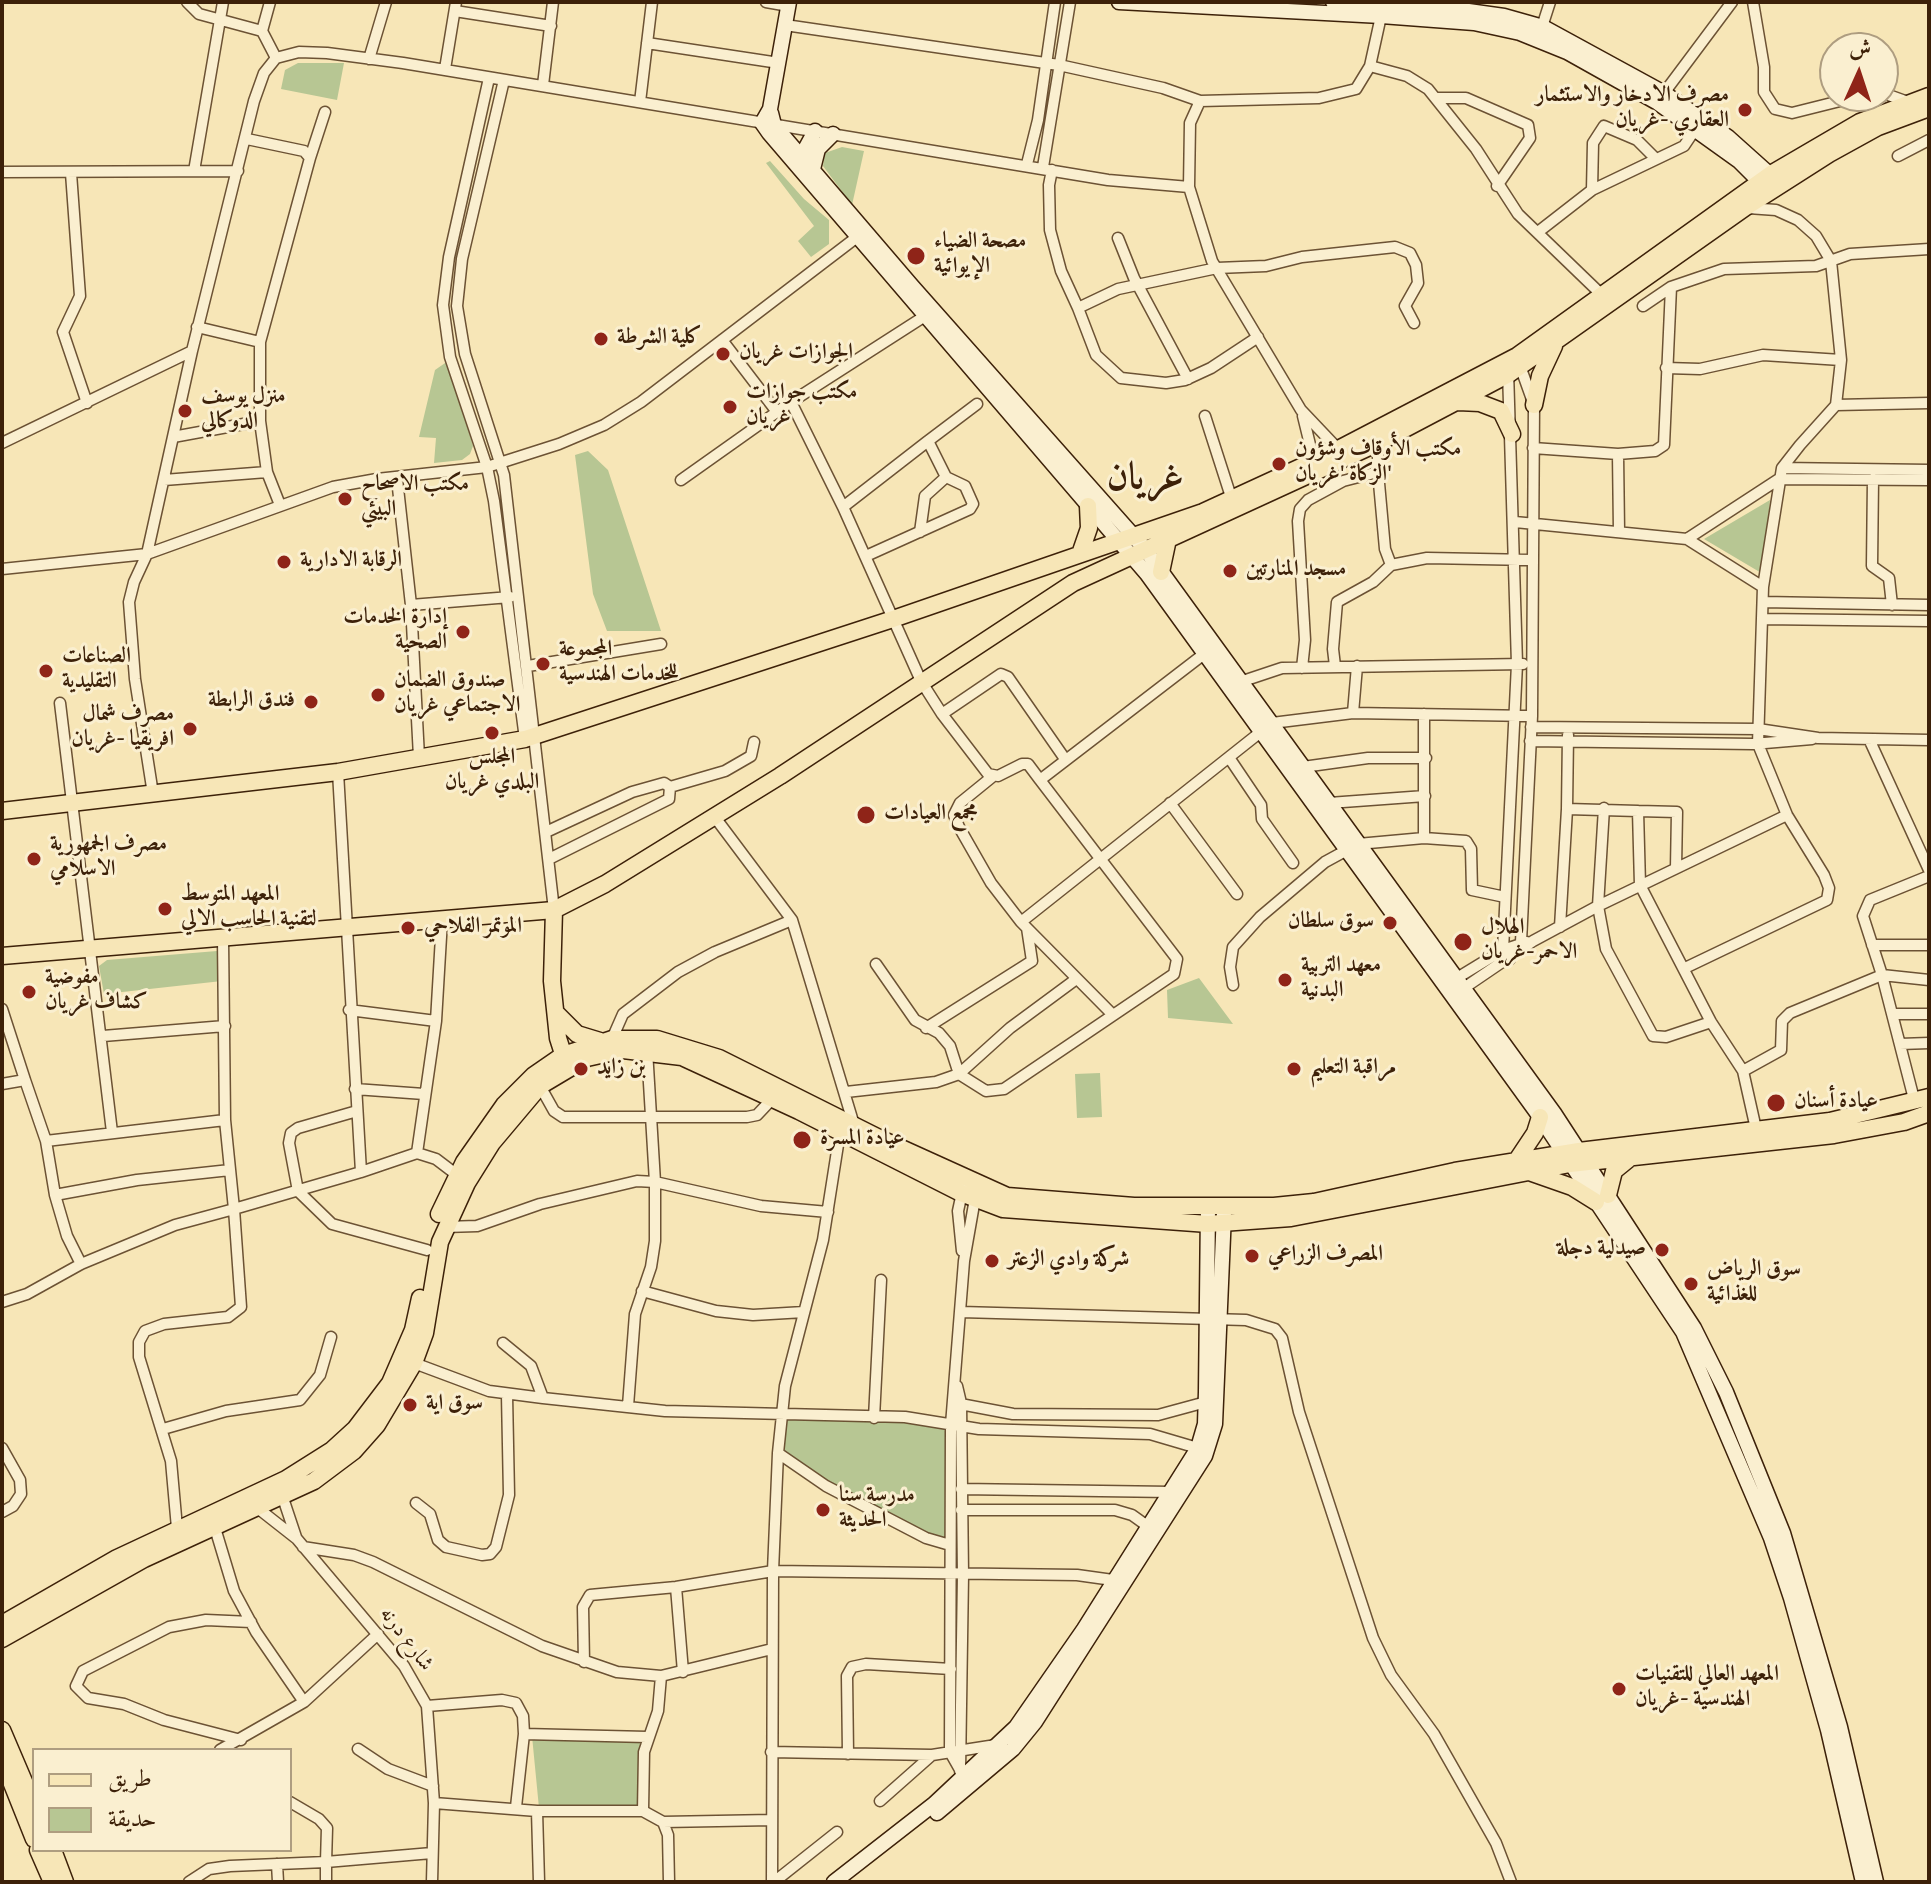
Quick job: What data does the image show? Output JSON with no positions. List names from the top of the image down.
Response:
{
  "streets": {
    "street": ["شارع درنه"]
  },
  "districts": ["غريان"],
  "places": [
    "مصرف الادخار والاستثمار العقاري -غريان",
    "مصحة الضياء الإيوائية",
    "كلية الشرطة",
    "الجوازات غريان",
    "مكتب جوازات غريان",
    "منزل يوسف الدوكالي",
    "مكتب الأوقاف وشؤون الزكاة 'غريان'",
    "مكتب الاصحاح البيئي",
    "الرقابة الادارية",
    "مسجد المنارتين",
    "إدارة الخدمات الصحية",
    "المجموعة للخدمات الهندسية",
    "الصناعات التقليدية",
    "صندوق الضمان الاجتماعي غريان",
    "فندق الرابطة",
    "مصرف شمال افريقيا -غريان",
    "المجلس البلدي غريان",
    "مجمع العيادات",
    "مصرف الجمهورية الاسلامي",
    "المعهد المتوسط لتقنية الحاسب الالي",
    "سوق سلطان",
    "الموتمر الفلاحي",
    "الهلال الاحمر-غريان",
    "معهد التربية البدنية",
    "مفوضية كشاف غريان",
    "بن زايد",
    "مراقبة التعليم",
    "عيادة أسنان",
    "عيادة المسرة",
    "صيدلية دجلة",
    "المصرف الزراعي",
    "شركة وادي الزعتر",
    "سوق الرياض للغذائية",
    "سوق اية",
    "مدرسة سنا الحديثة",
    "المعهد العالي للتقنيات الهندسية -غريان"
  ],
  "legend": ["طريق", "حديقة"],
  "north": "top"
}
